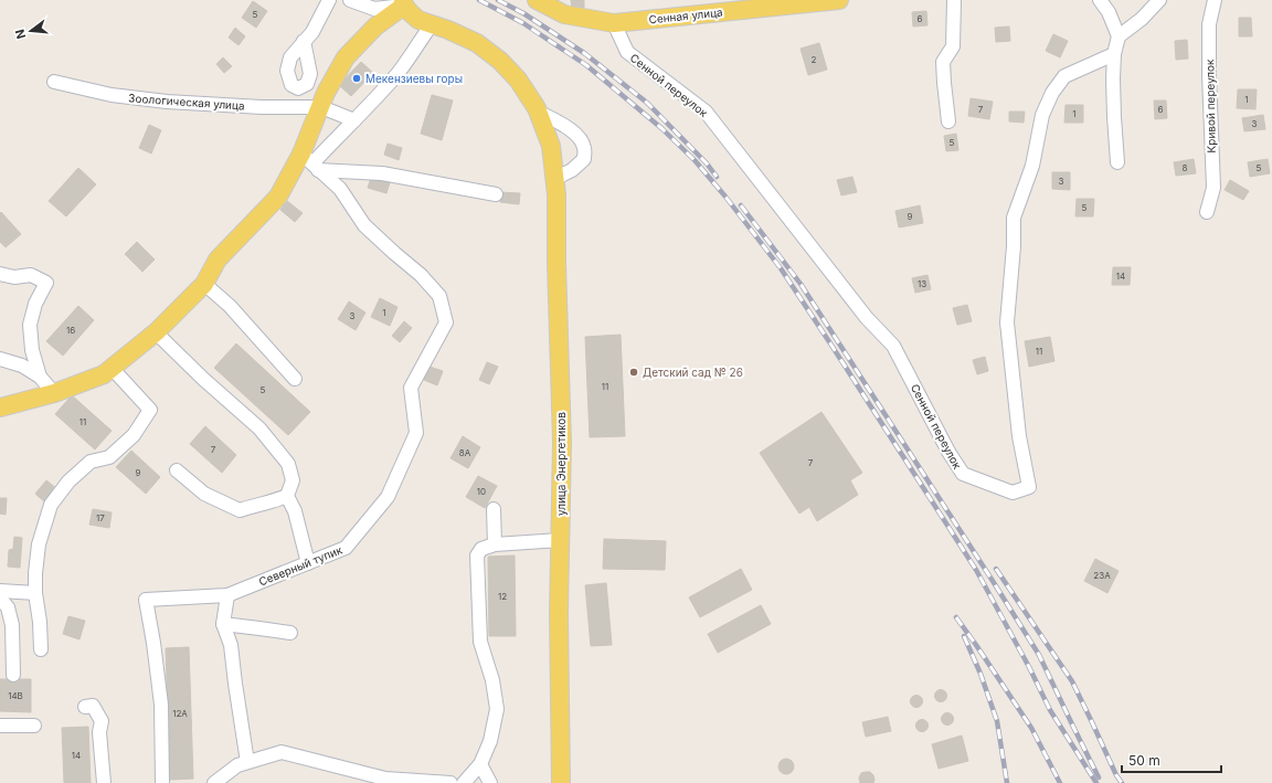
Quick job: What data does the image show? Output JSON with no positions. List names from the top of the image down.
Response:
{
  "streets": {
    "main road": ["Сенная улица", "улица Энергетиков"],
    "street": [
      "Сенной переулок",
      "Зоологическая улица",
      "Кривой переулок",
      "Северный тупик"
    ]
  },
  "crossings": [
    ["Сенная улица", "Сенной переулок"]
  ],
  "places": ["Мекензиевы горы", "Детский сад № 26"],
  "house_numbers": [
    "5",
    "6",
    "2",
    "1",
    "7",
    "6",
    "1",
    "3",
    "5",
    "8",
    "5",
    "3",
    "5",
    "9",
    "14",
    "13",
    "1",
    "3",
    "16",
    "11",
    "11",
    "5",
    "11",
    "7",
    "8А",
    "7",
    "9",
    "10",
    "17",
    "23А",
    "12",
    "14В",
    "12А",
    "14"
  ],
  "scale_bar": "50 m",
  "north": "left"
}
